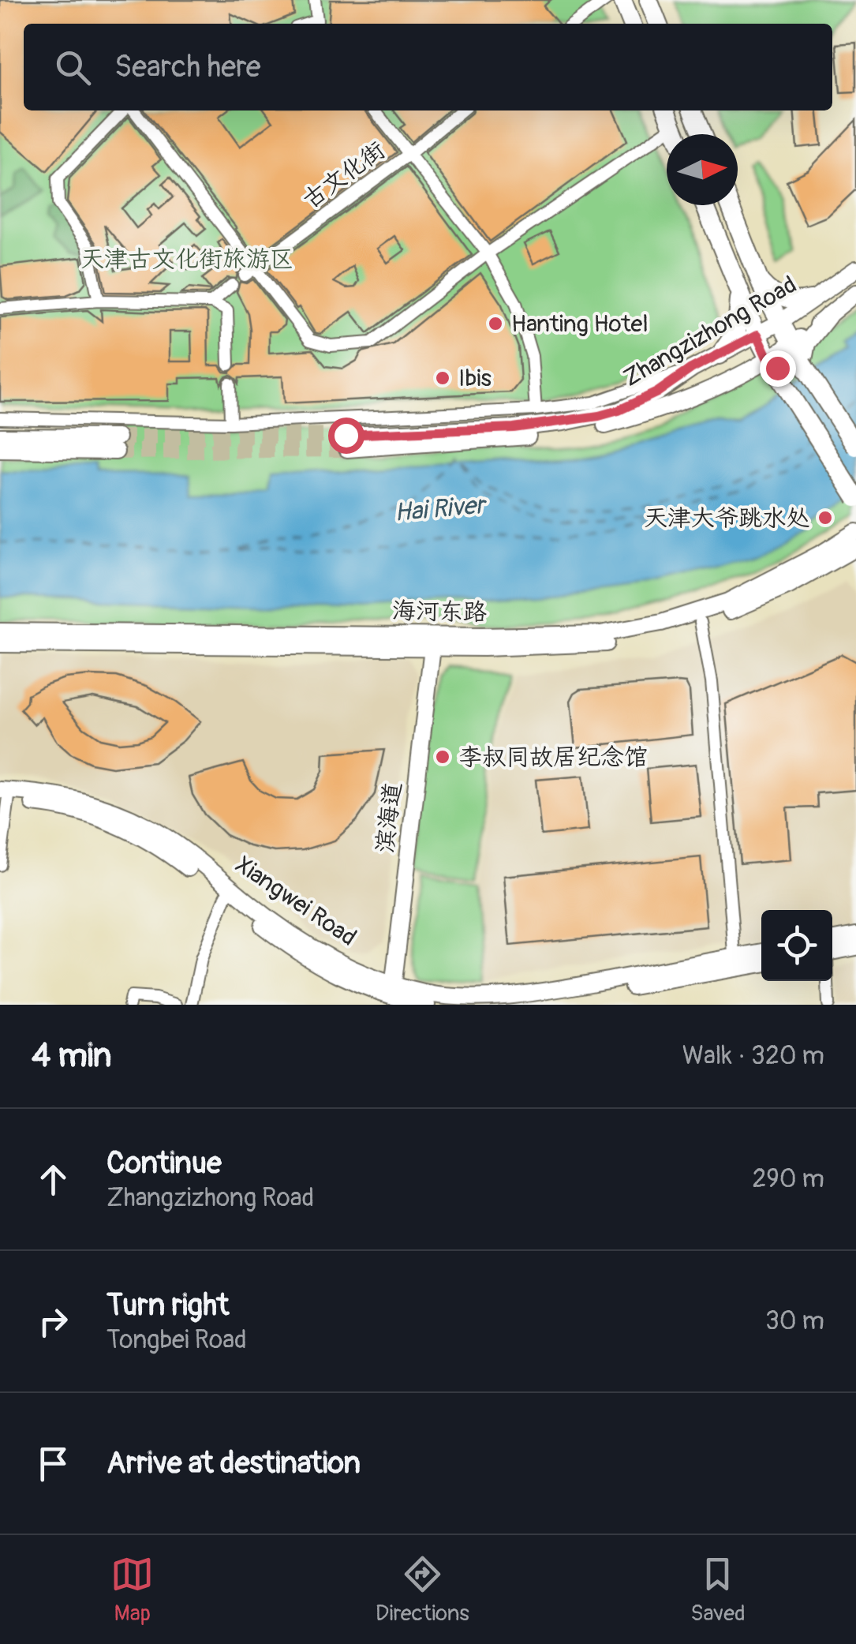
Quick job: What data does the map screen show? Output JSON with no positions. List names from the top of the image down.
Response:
{
  "streets": {
    "street": [
      "古文化街",
      "Zhangzizhong Road",
      "海河东路",
      "滨海道",
      "Xiangwei Road"
    ]
  },
  "crossings": [
    ["海河东路", "滨海道"],
    ["滨海道", "Xiangwei Road"]
  ],
  "water": ["Hai River"],
  "parks": ["天津古文化街旅游区"],
  "places": [
    "Hanting Hotel",
    "Ibis",
    "天津大爷跳水处",
    "李叔同故居纪念馆"
  ],
  "north": "right",
  "page": {
    "search": "Search here",
    "heading": ["4 min", "Walk · 320 m"],
    "list": [
      ["Continue", "Zhangzizhong Road", "290 m"],
      ["Turn right", "Tongbei Road", "30 m"],
      "Arrive at destination"
    ],
    "nav": ["Map", "Directions", "Saved"]
  }
}
